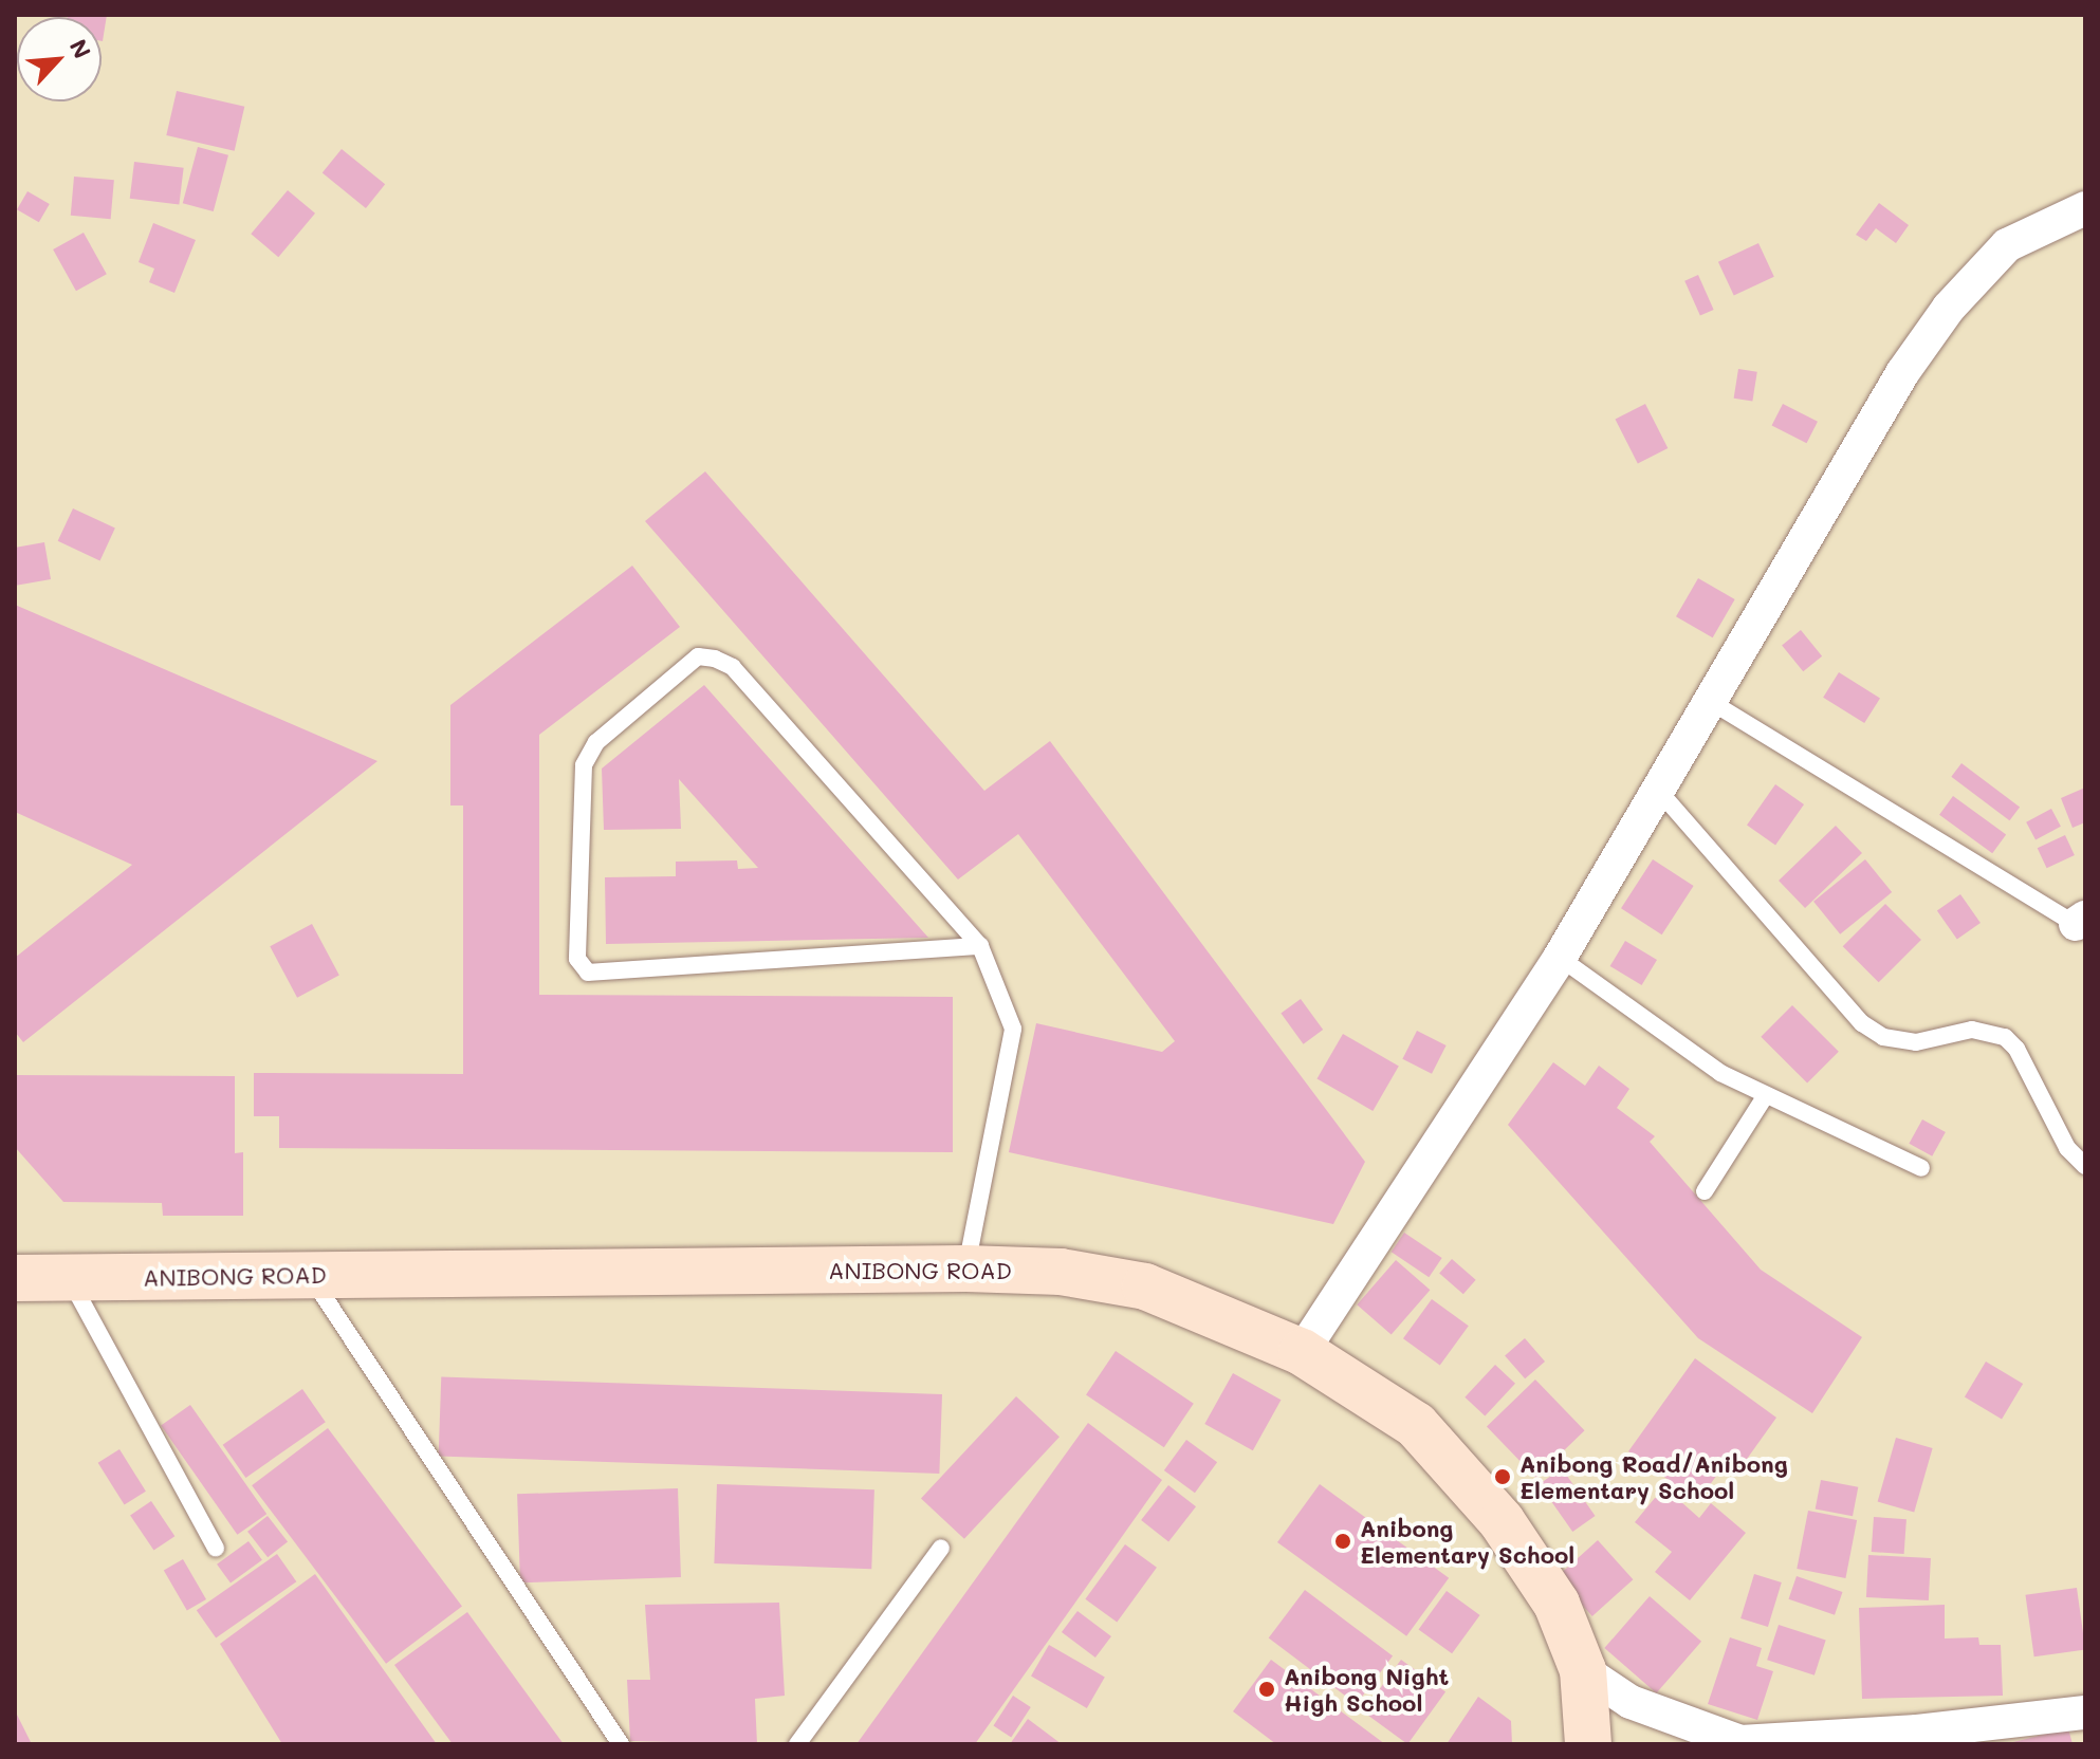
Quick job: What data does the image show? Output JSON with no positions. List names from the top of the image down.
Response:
{
  "streets": {
    "main road": ["ANIBONG ROAD"]
  },
  "places": ["Anibong Road/Anibong Elementary School", "Anibong Elementary School", "Anibong Night High School"],
  "north": "top right"
}
